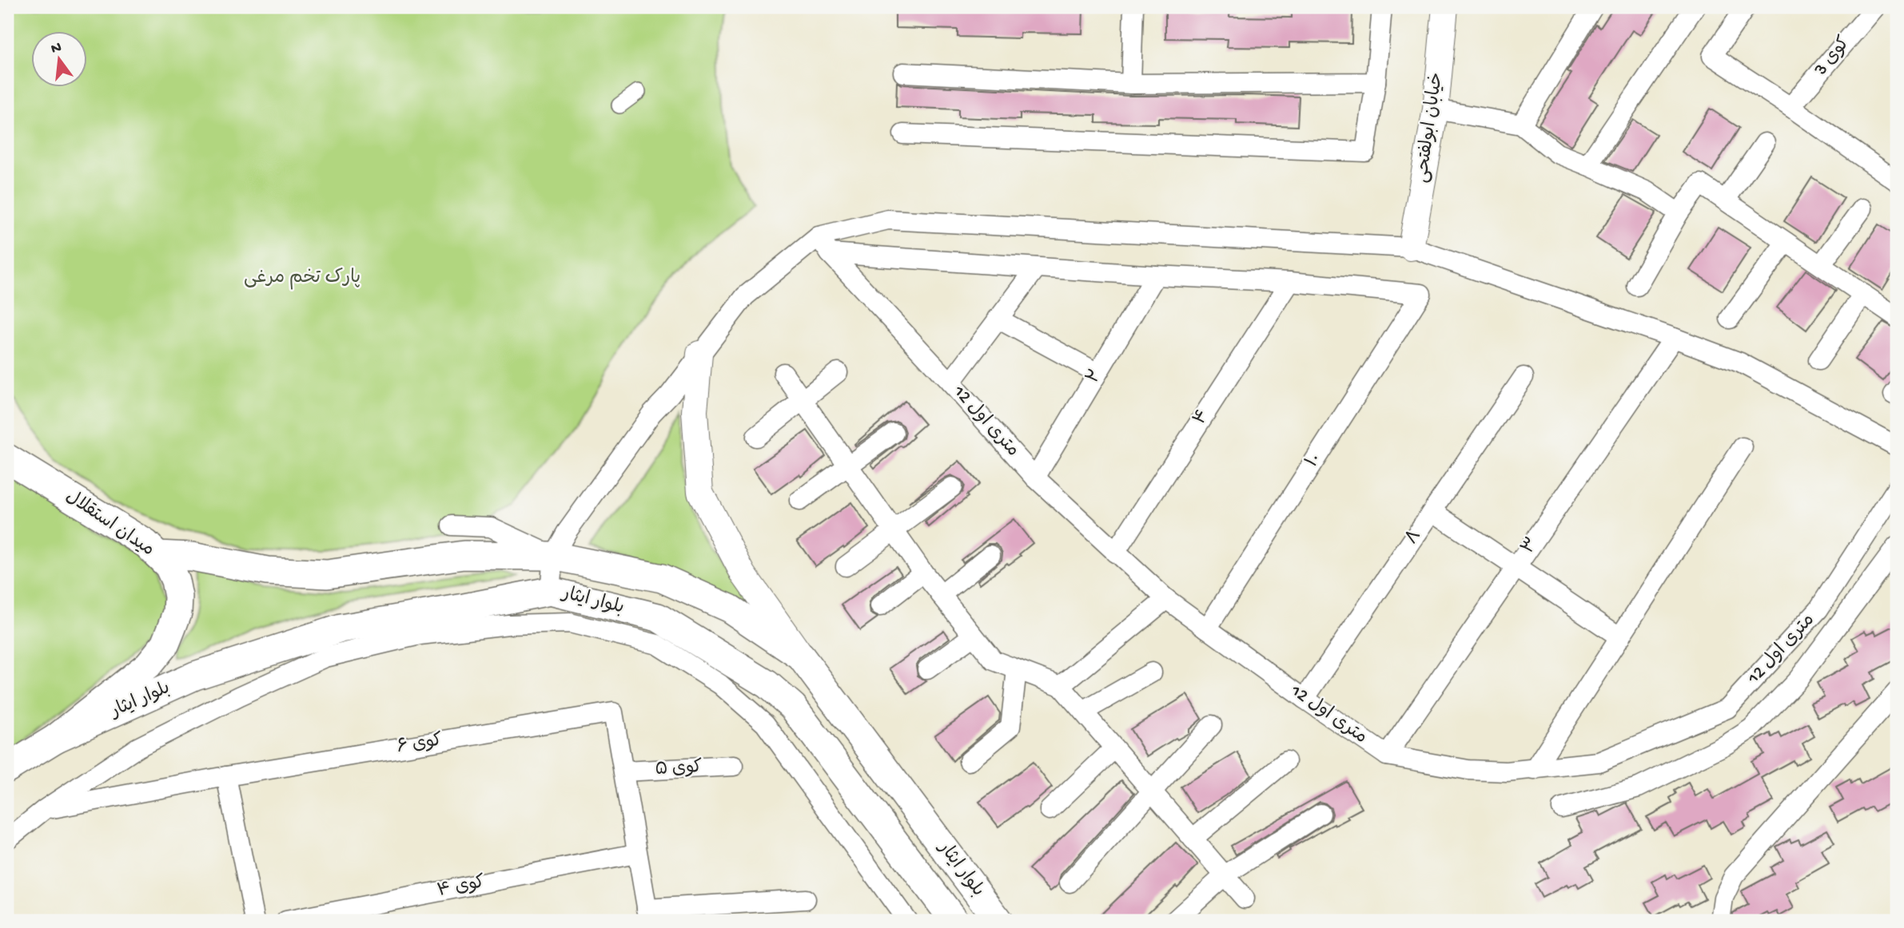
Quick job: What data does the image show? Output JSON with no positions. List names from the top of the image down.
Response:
{
  "streets": {
    "main road": ["میدان استقلال", "بلوار ایثار"],
    "street": [
      "کوی 3",
      "خیابان ابولفتحی",
      "۲",
      "۴",
      "12 متری اول",
      "۱۰",
      "۸",
      "۳",
      "کوی ۶",
      "کوی ۵",
      "کوی ۴"
    ]
  },
  "crossings": [
    ["۲", "12 متری اول"],
    ["۴", "12 متری اول"],
    ["۴", "۱۰"],
    ["12 متری اول", "۱۰"],
    ["12 متری اول", "۸"],
    ["12 متری اول", "۳"],
    ["میدان استقلال", "بلوار ایثار"],
    ["کوی ۶", "کوی ۵"]
  ],
  "parks": ["پارک تخم مرغی"],
  "north": "top"
}
